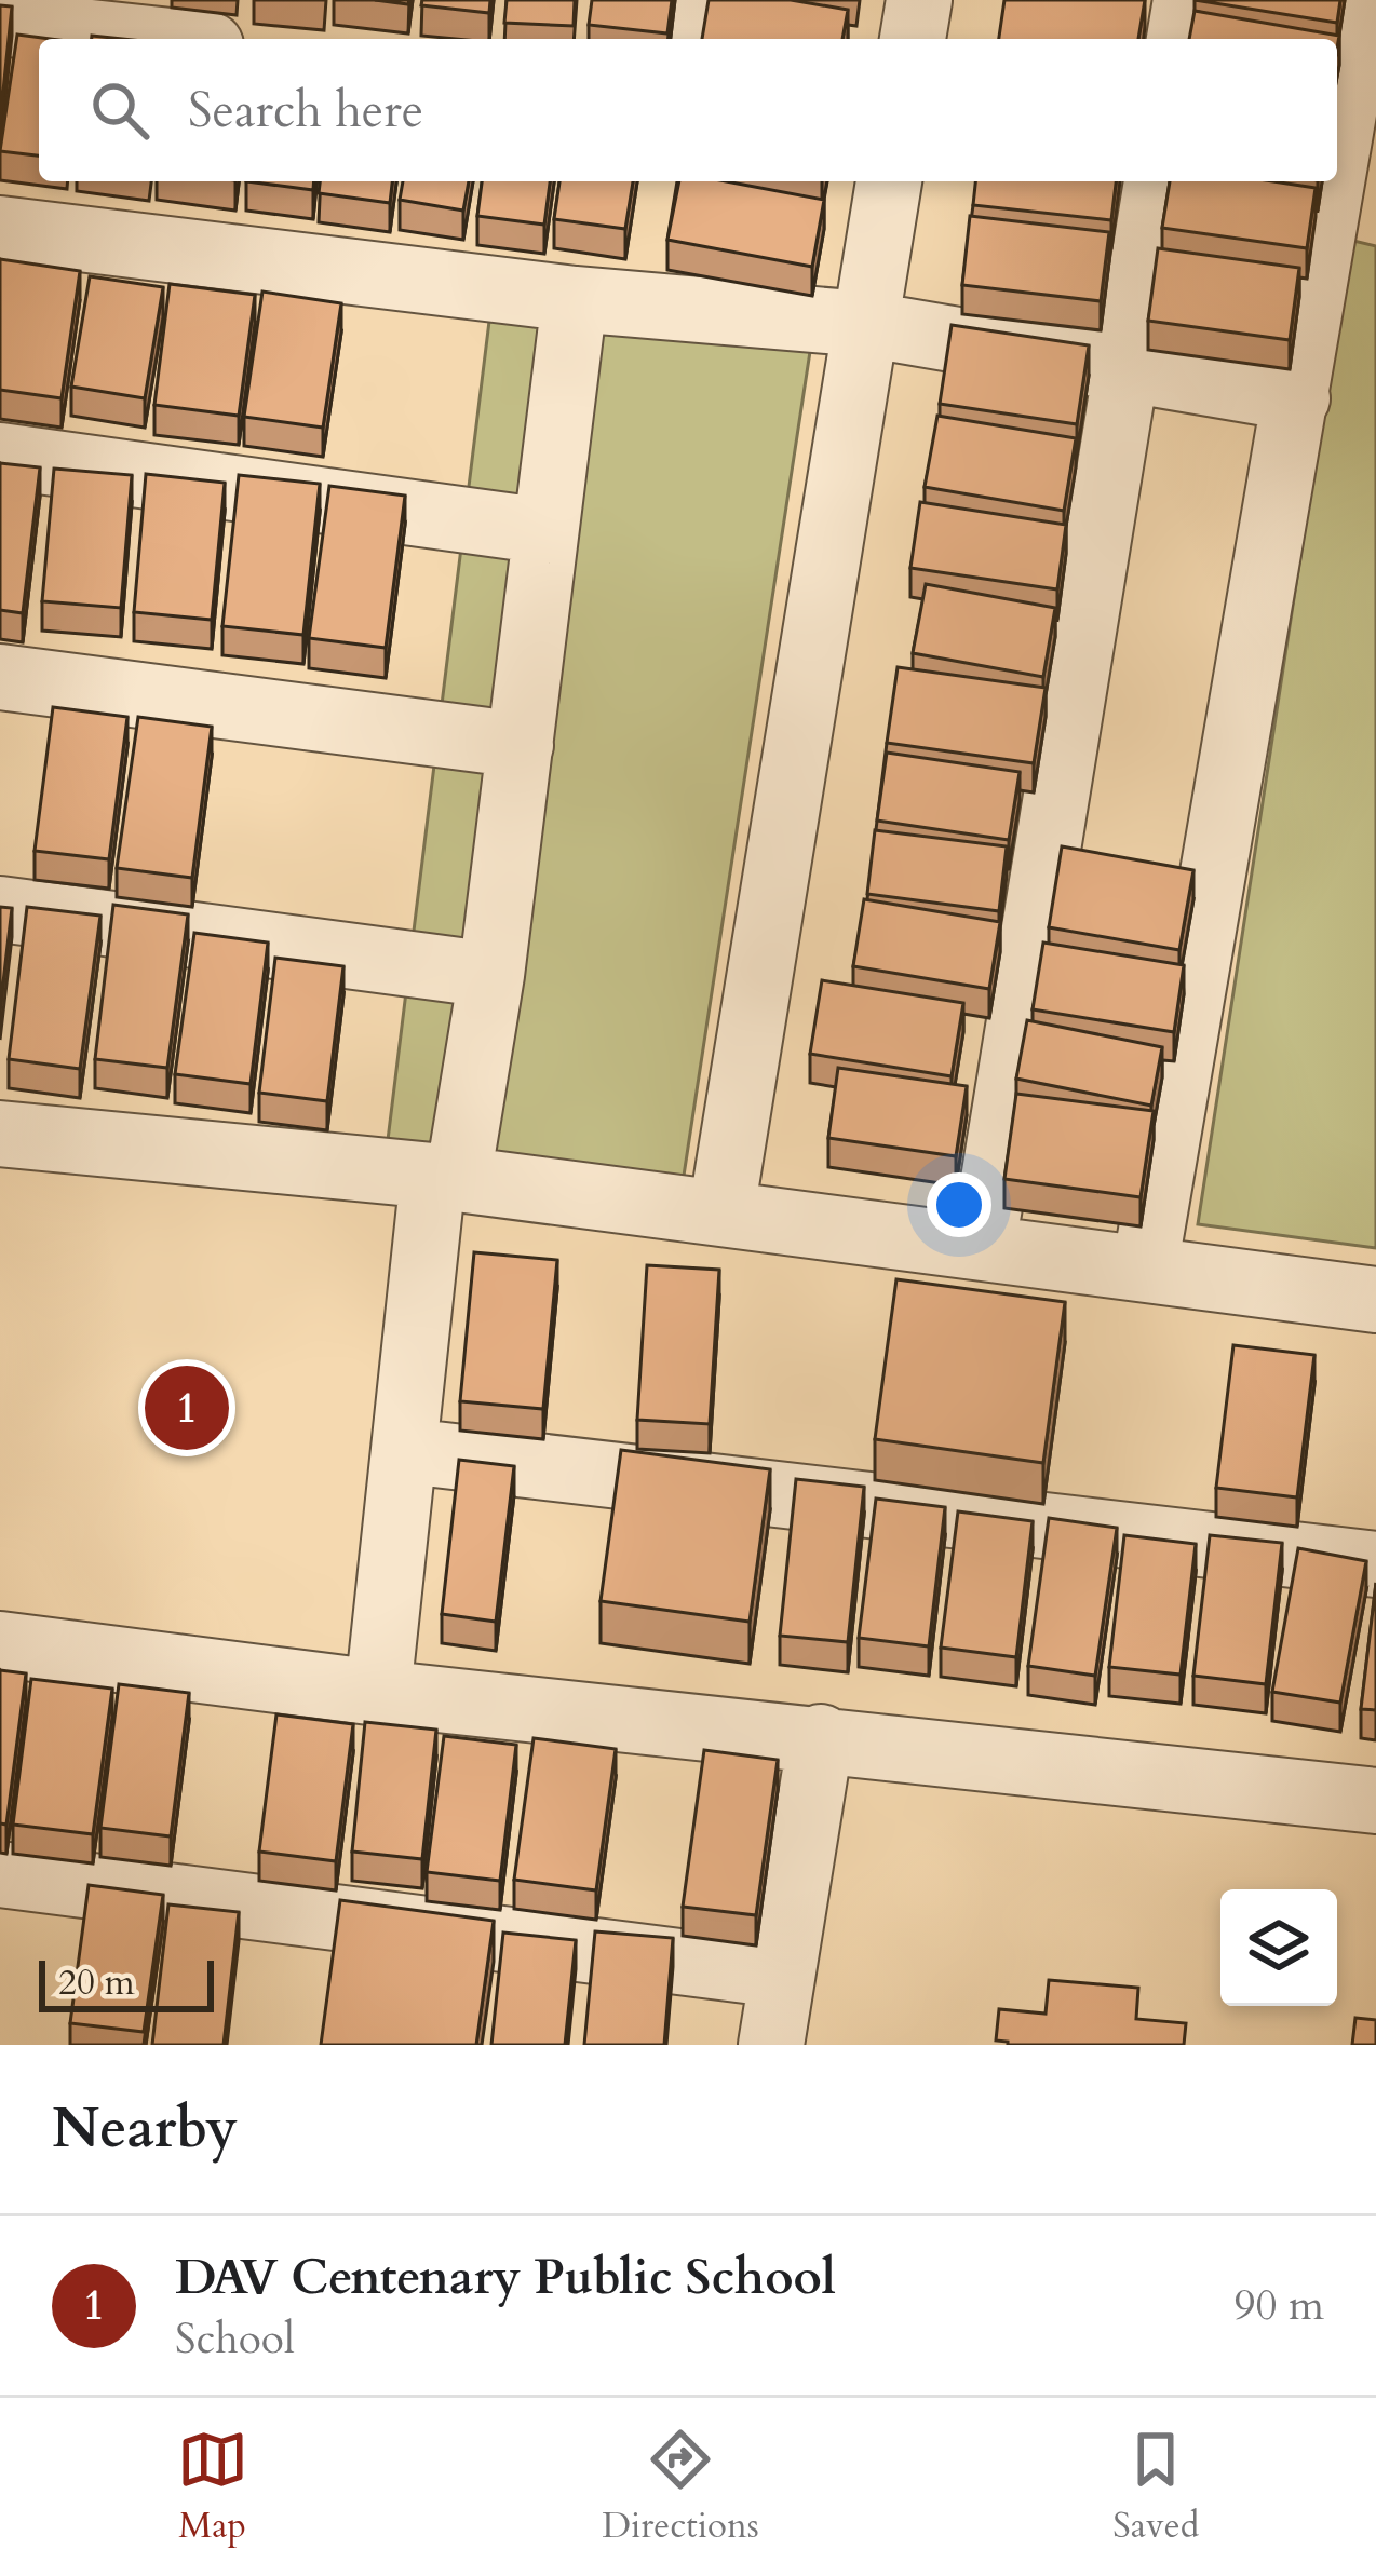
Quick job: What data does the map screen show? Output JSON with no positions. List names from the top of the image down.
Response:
{
  "scale_bar": "20 m",
  "page": {
    "search": "Search here",
    "pins": "1",
    "scale": "20 m",
    "heading": "Nearby",
    "list": [
      {
        "mark": "1",
        "name": "DAV Centenary Public School",
        "note": "School",
        "value": "90 m"
      }
    ],
    "nav": ["Map", "Directions", "Saved"]
  }
}
